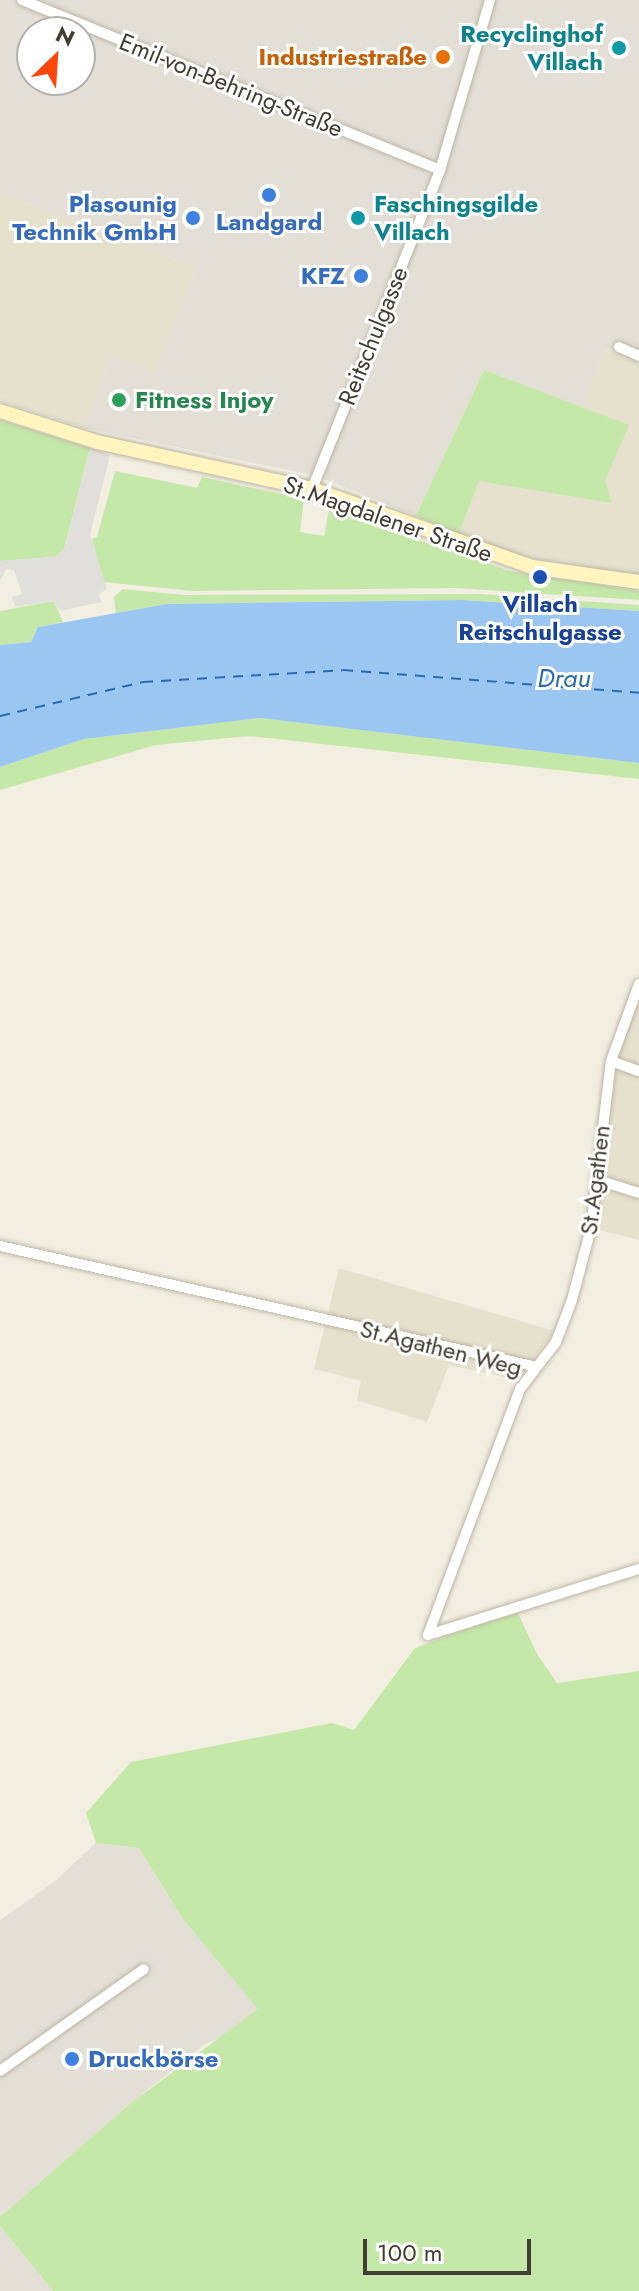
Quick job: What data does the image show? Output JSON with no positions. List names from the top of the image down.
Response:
{
  "streets": {
    "street": [
      "Emil-von-Behring-Straße",
      "Reitschulgasse",
      "St.Magdalener Straße",
      "St.Agathen",
      "St.Agathen Weg"
    ]
  },
  "crossings": [
    ["Emil-von-Behring-Straße", "Reitschulgasse"],
    ["Reitschulgasse", "St.Magdalener Straße"],
    ["St.Agathen", "St.Agathen Weg"]
  ],
  "water": ["Drau"],
  "places": [
    "Recyclinghof Villach",
    "Industriestraße",
    "Landgard",
    "Plasounig Technik GmbH",
    "Faschingsgilde Villach",
    "KFZ",
    "Fitness Injoy",
    "Villach Reitschulgasse",
    "Druckbörse"
  ],
  "scale_bar": "100 m",
  "north": "top right"
}
